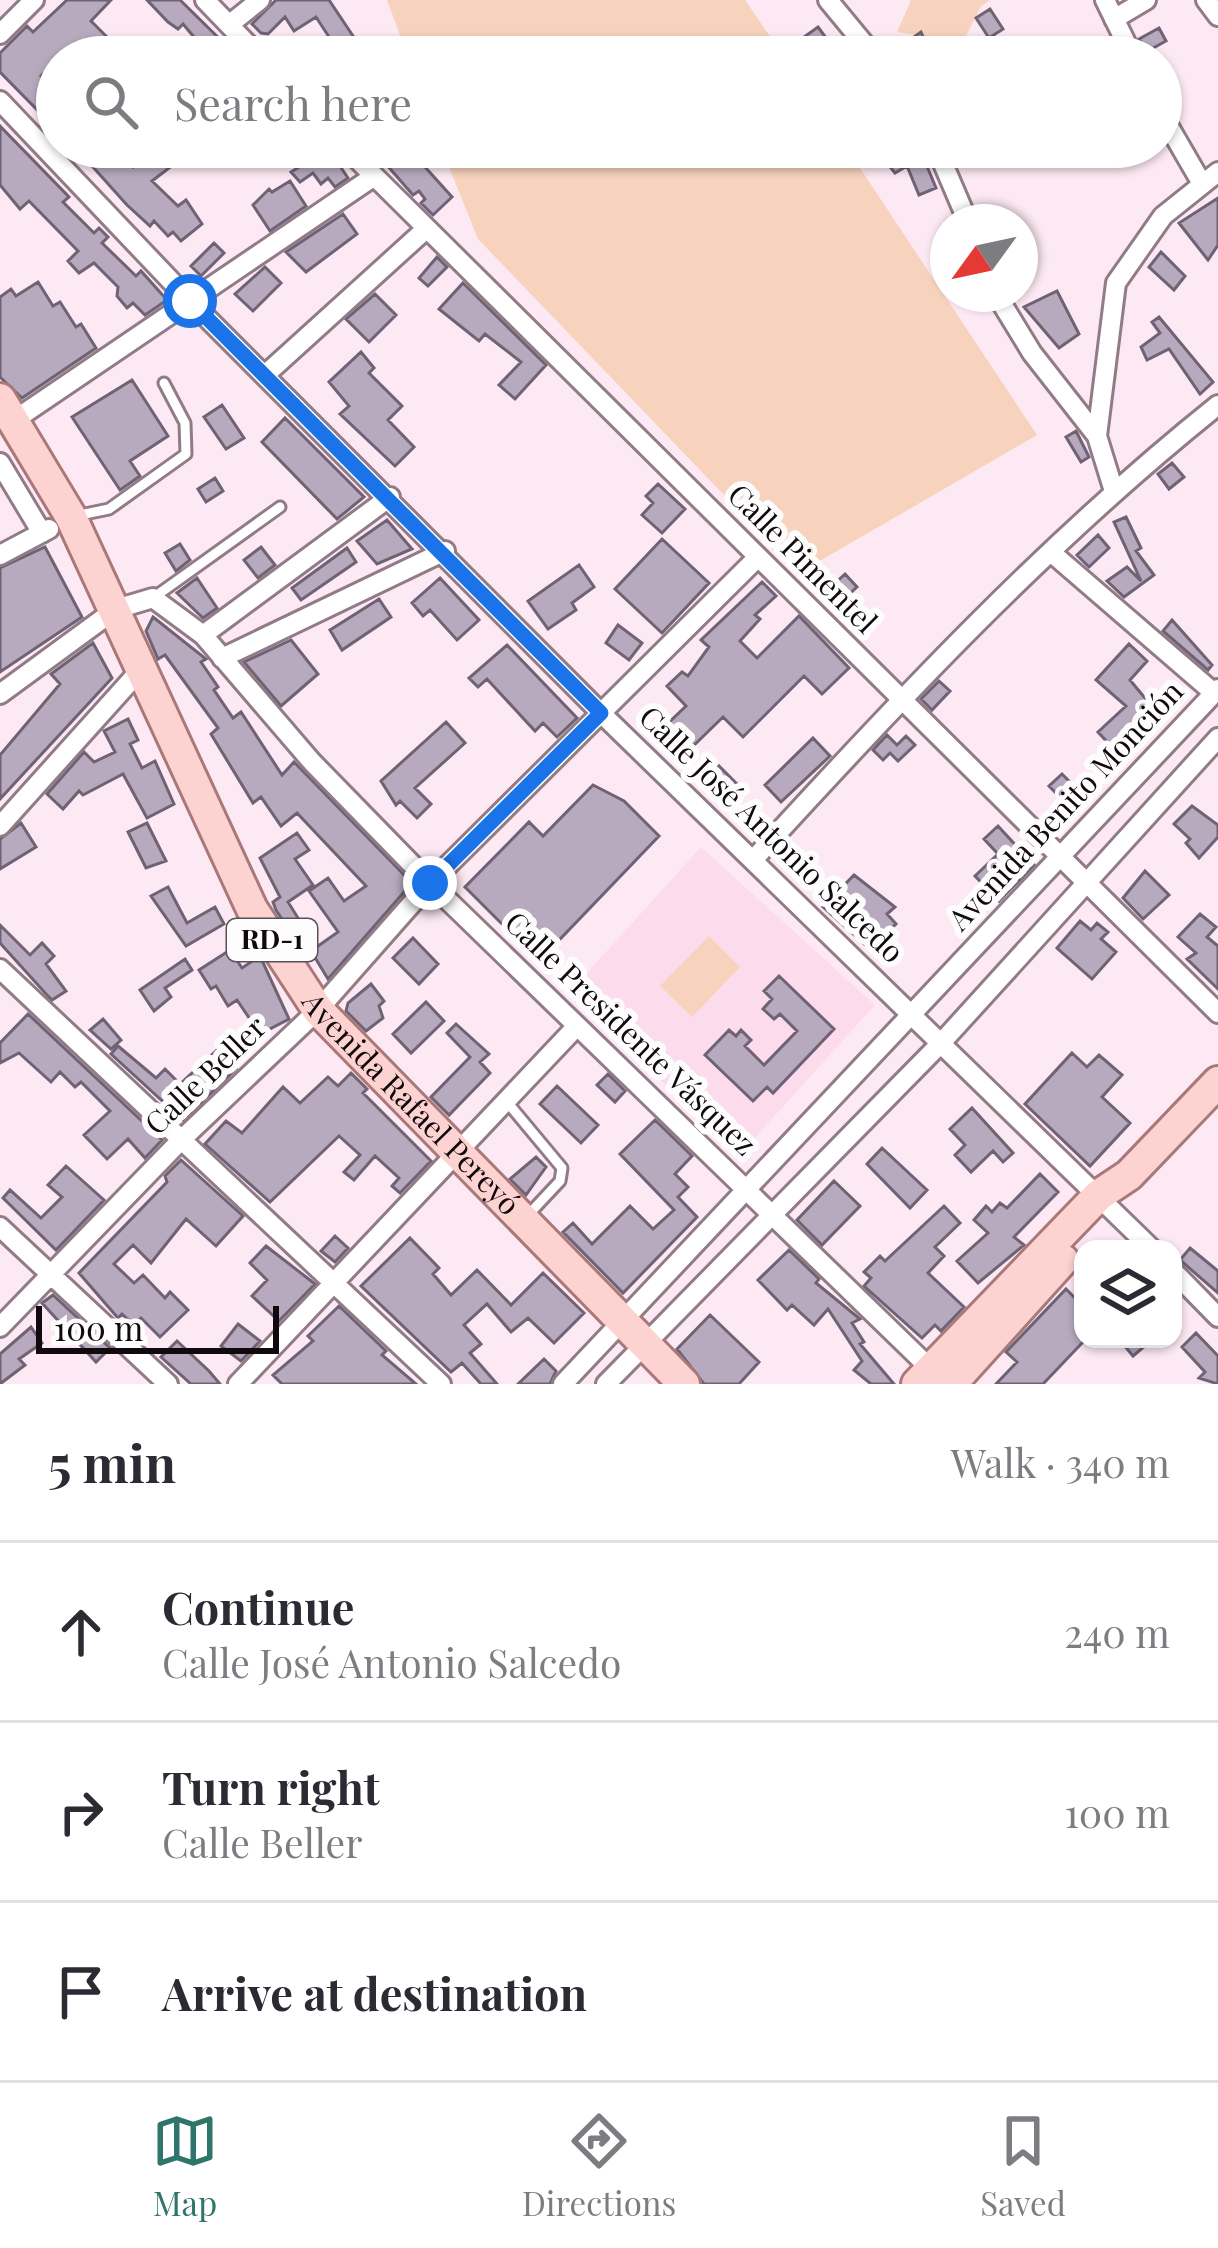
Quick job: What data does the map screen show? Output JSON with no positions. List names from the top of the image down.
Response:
{
  "streets": {
    "main road": ["RD-1", "Avenida Rafael Pereyó"],
    "street": [
      "Calle Pimentel",
      "Avenida Benito Monción",
      "Calle José Antonio Salcedo",
      "Calle Presidente Vásquez",
      "Calle Beller"
    ]
  },
  "crossings": [
    ["Calle Pimentel", "Avenida Benito Monción"],
    ["Calle Pimentel", "Calle Beller"],
    ["Avenida Benito Monción", "Calle José Antonio Salcedo"],
    ["Avenida Benito Monción", "Calle Presidente Vásquez"],
    ["Avenida Benito Monción", "Avenida Rafael Pereyó"],
    ["Calle José Antonio Salcedo", "Calle Beller"],
    ["Calle Presidente Vásquez", "Calle Beller"],
    ["Calle Beller", "Avenida Rafael Pereyó"]
  ],
  "scale_bar": "100 m",
  "north": "bottom left",
  "page": {
    "search": "Search here",
    "scale": "100 m",
    "heading": ["5 min", "Walk · 340 m"],
    "list": [
      ["Continue", "Calle José Antonio Salcedo", "240 m"],
      ["Turn right", "Calle Beller", "100 m"],
      "Arrive at destination"
    ],
    "nav": ["Map", "Directions", "Saved"]
  }
}
